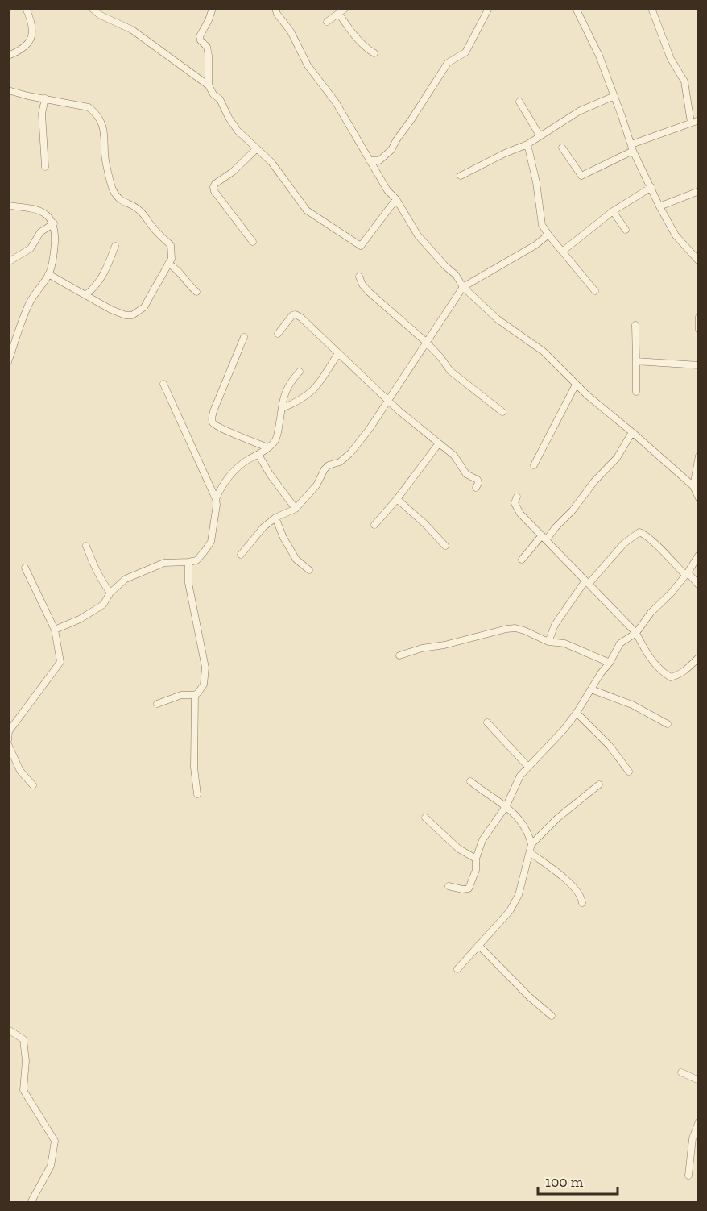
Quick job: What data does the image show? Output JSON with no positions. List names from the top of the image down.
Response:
{
  "scale_bar": "100 m"
}
